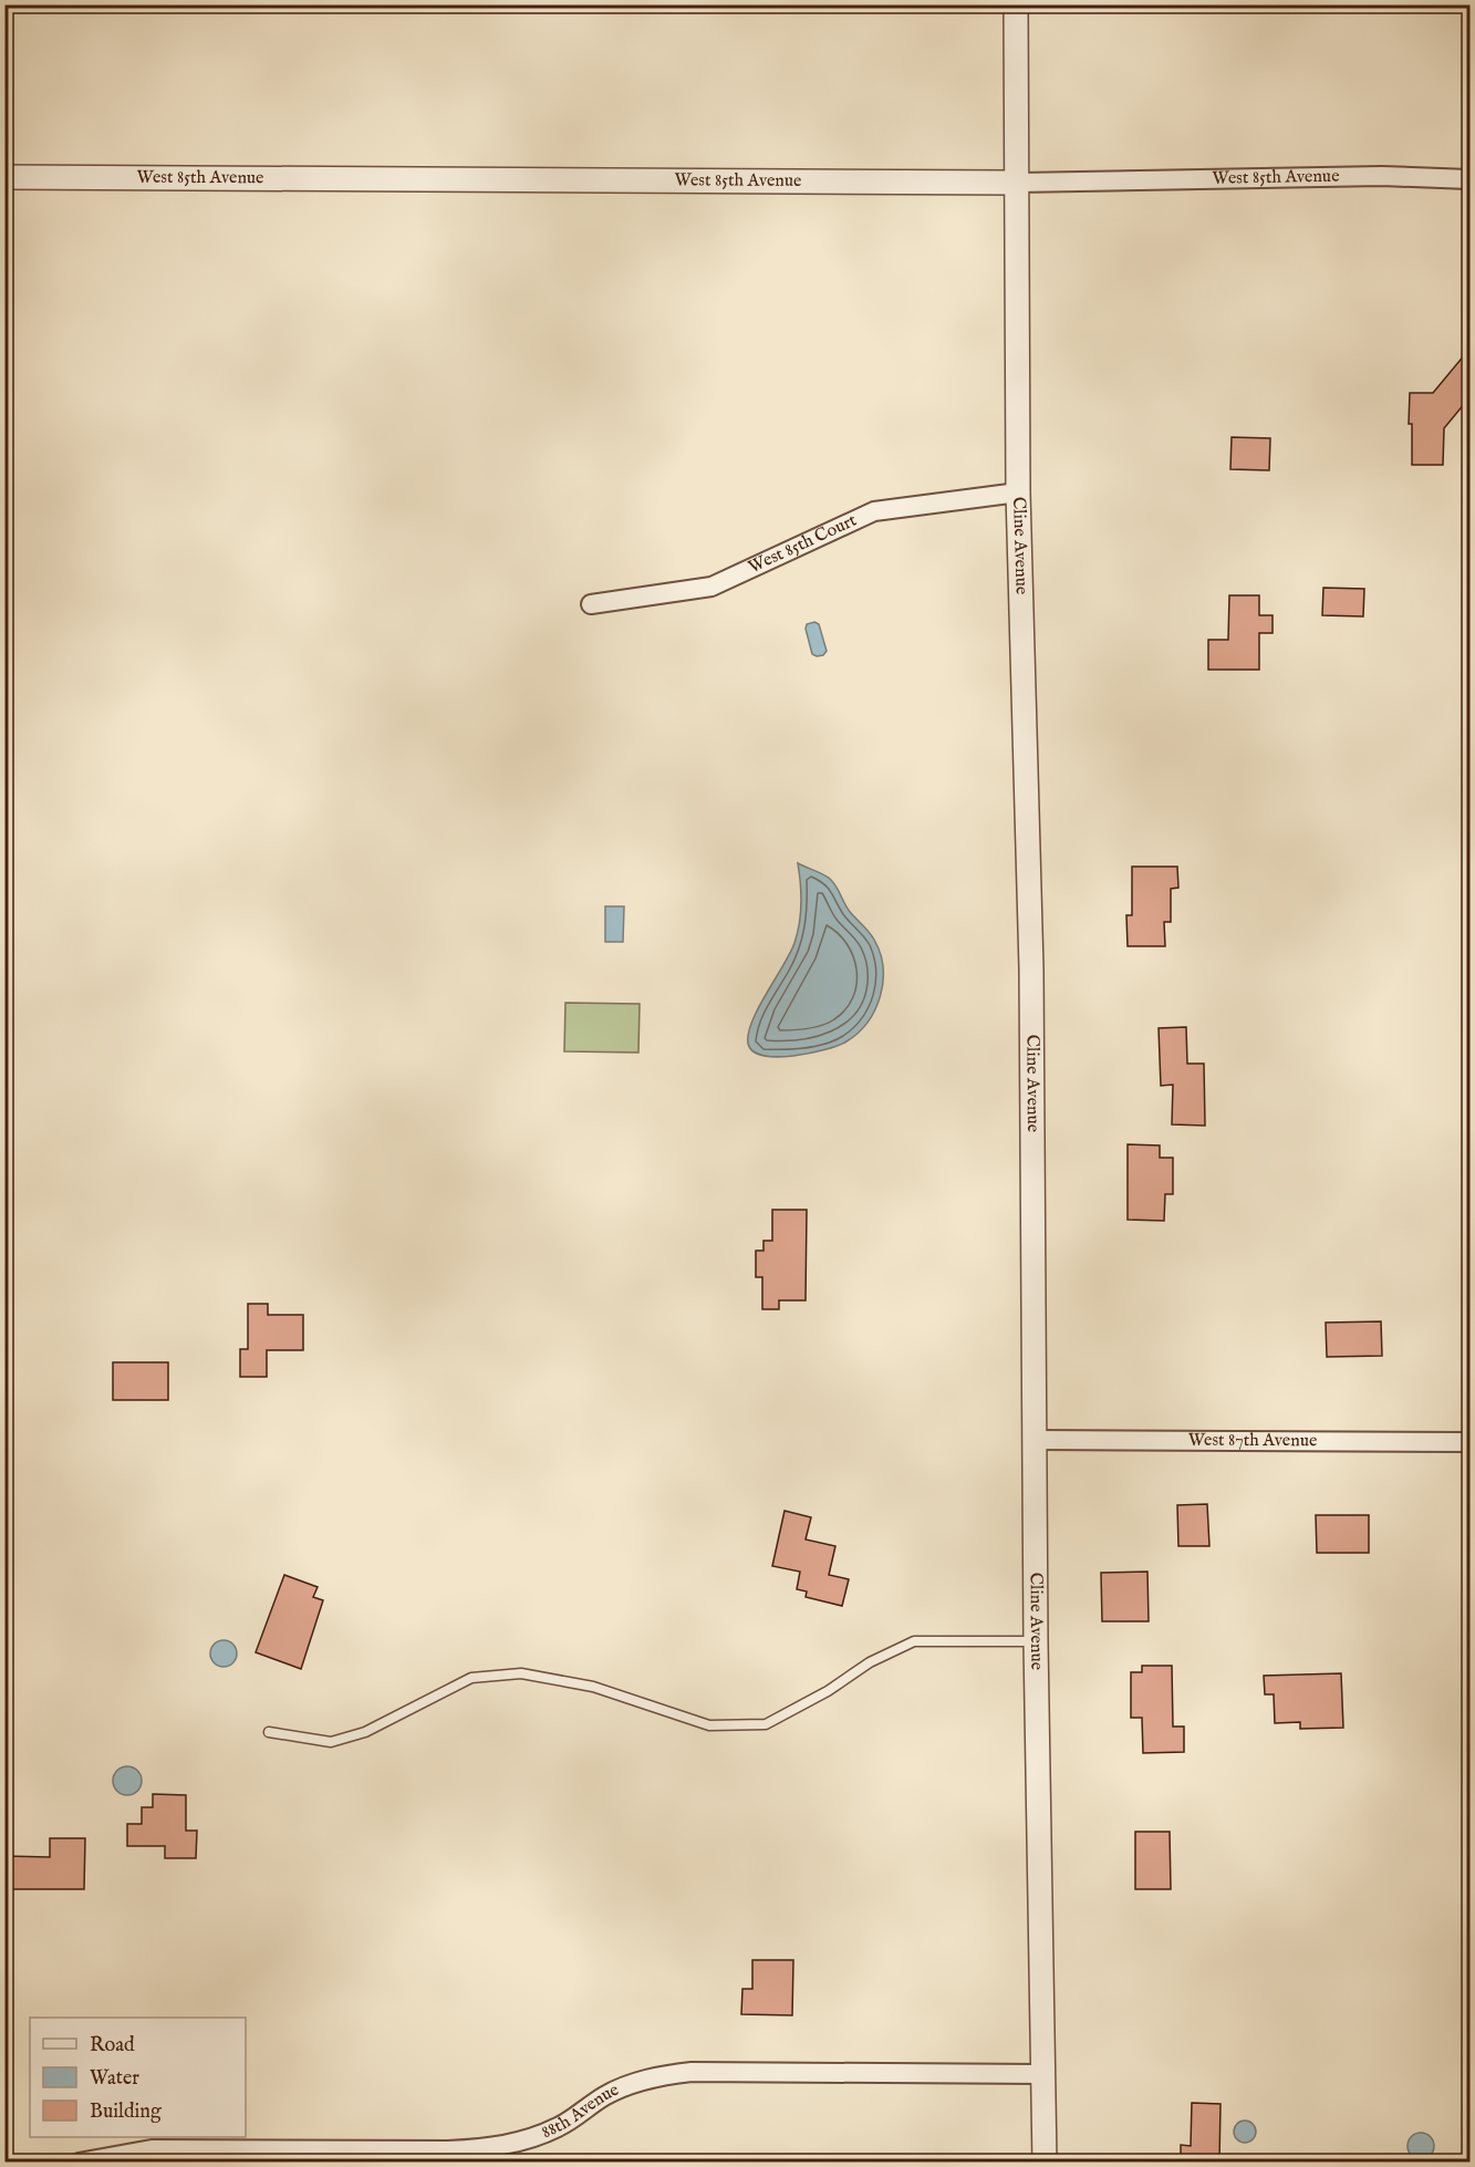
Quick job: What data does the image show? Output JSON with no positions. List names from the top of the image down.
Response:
{
  "streets": {
    "street": [
      "West 85th Avenue",
      "West 85th Court",
      "Cline Avenue",
      "West 87th Avenue",
      "88th Avenue"
    ]
  },
  "crossings": [
    ["West 85th Avenue", "Cline Avenue"],
    ["West 85th Court", "Cline Avenue"],
    ["Cline Avenue", "West 87th Avenue"],
    ["Cline Avenue", "88th Avenue"]
  ],
  "legend": ["Road", "Water", "Building"]
}
